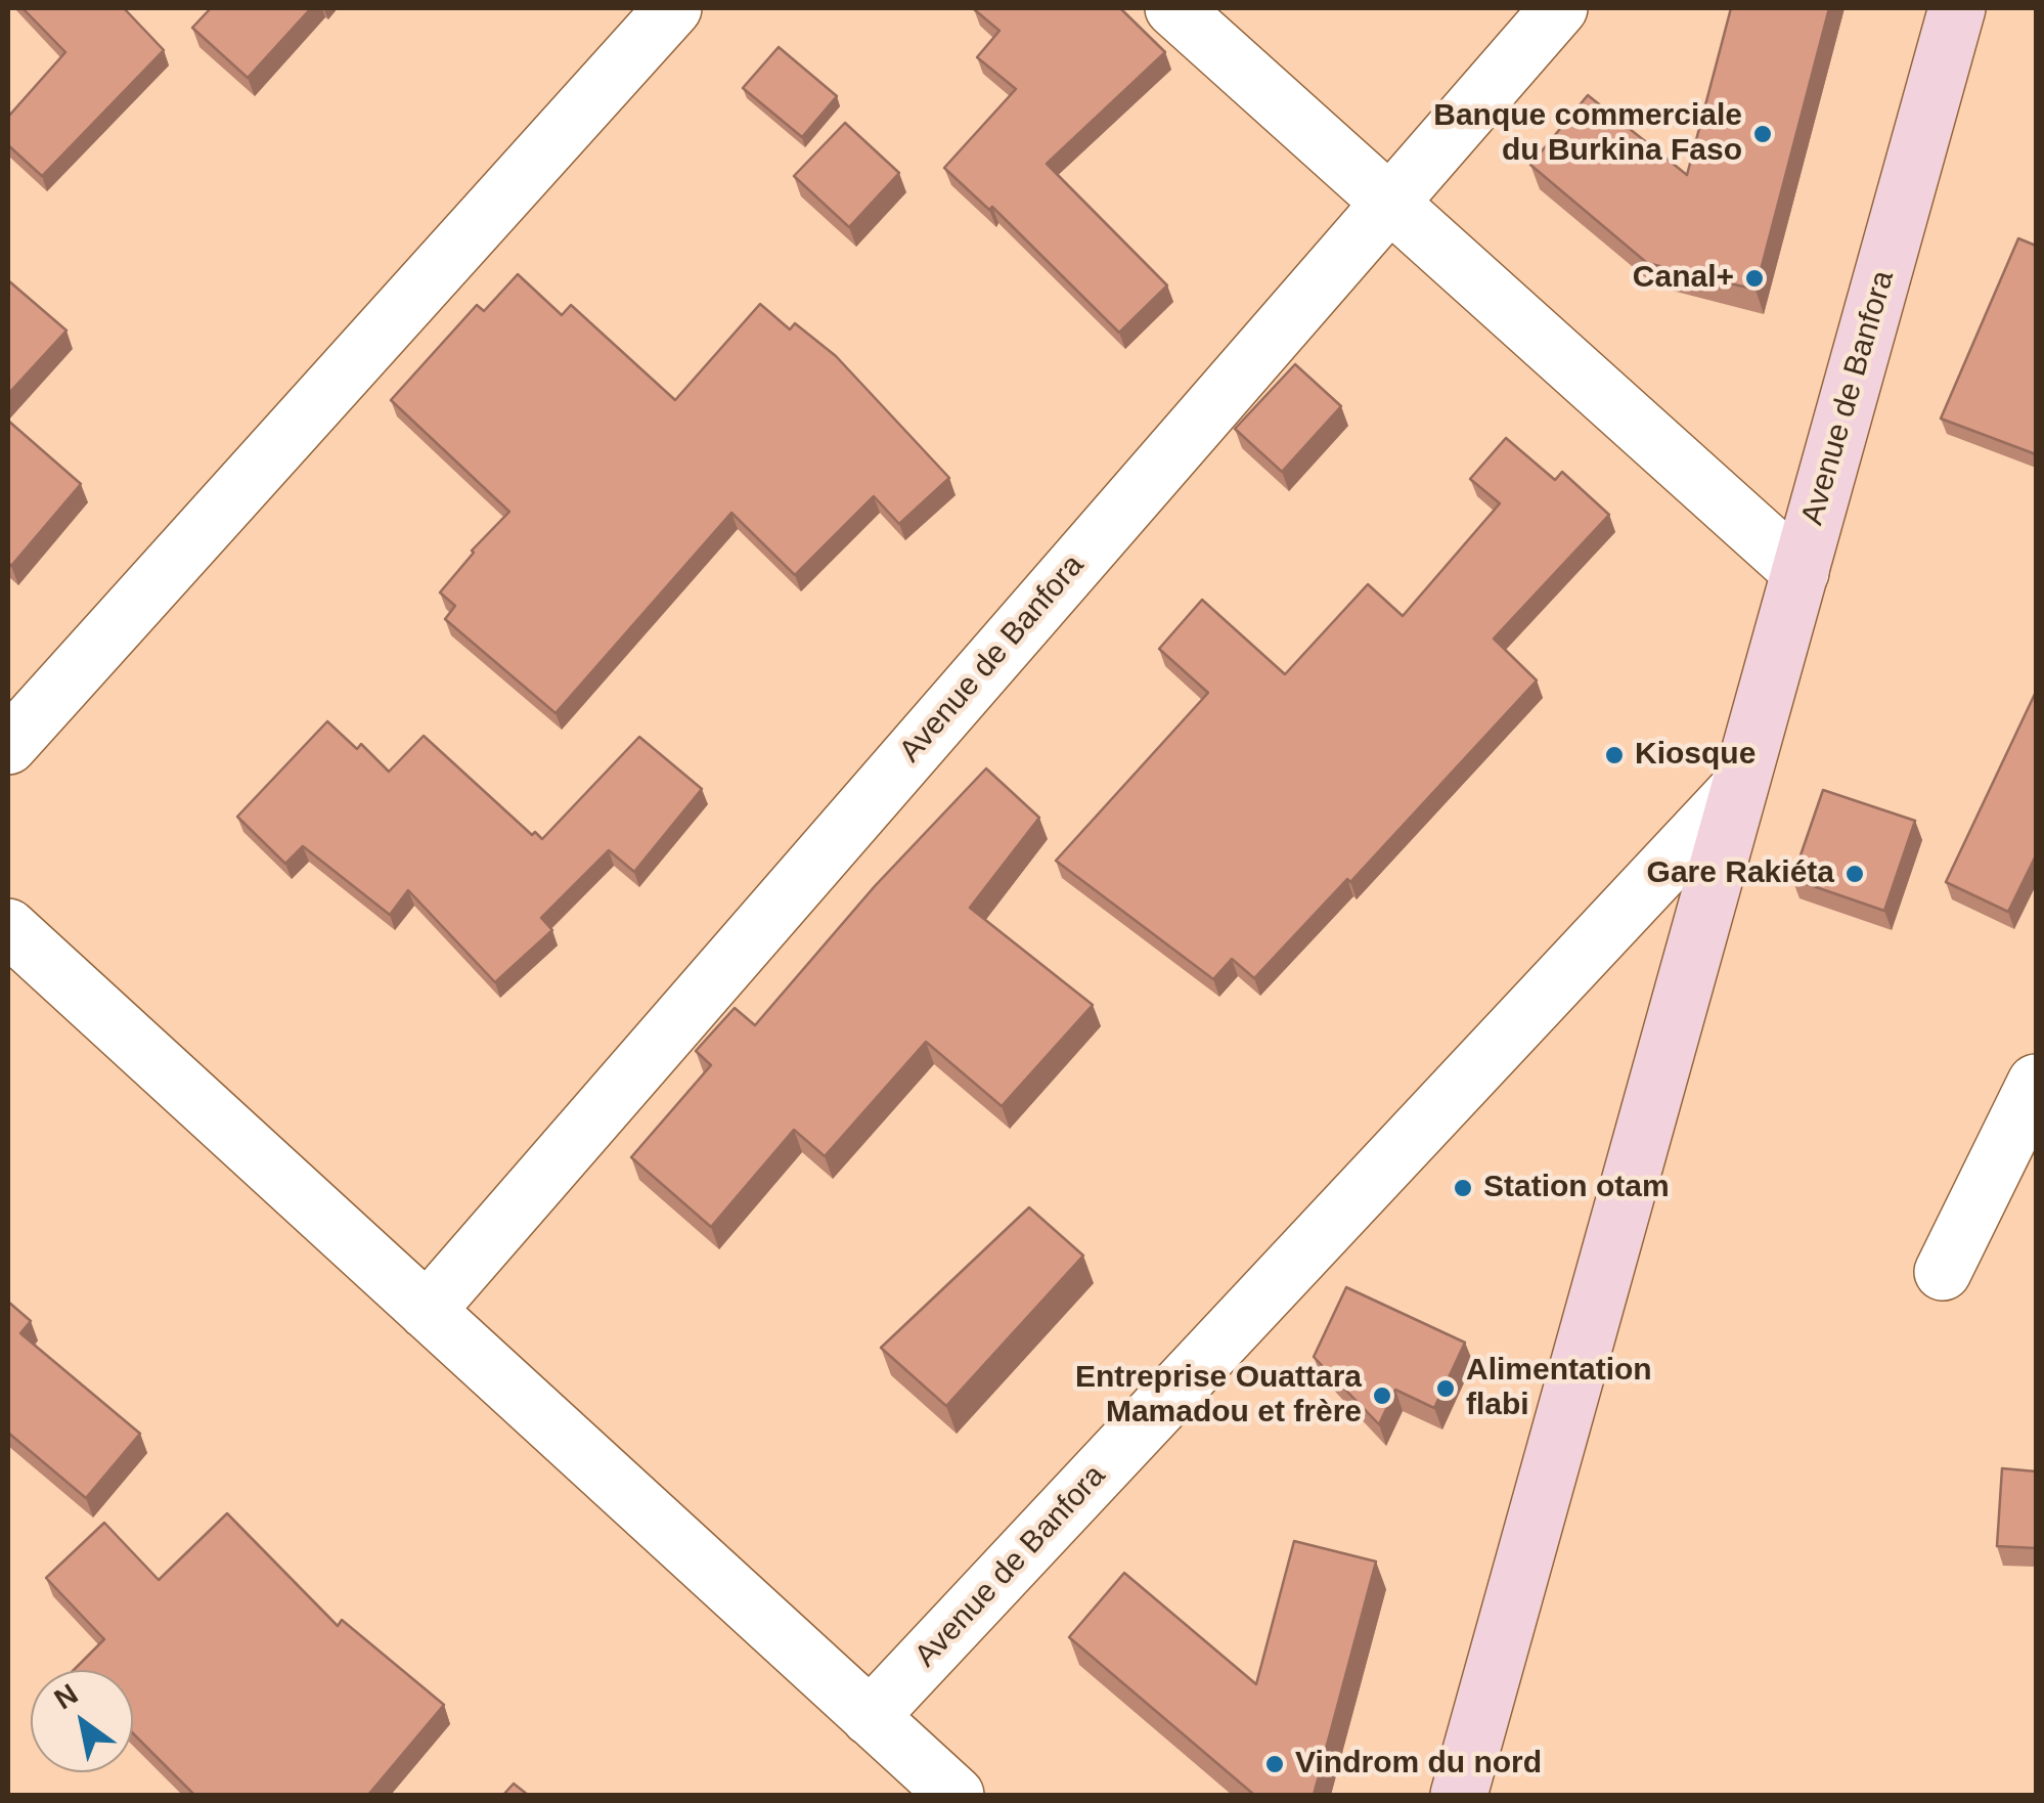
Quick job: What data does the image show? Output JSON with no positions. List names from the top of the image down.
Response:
{
  "streets": {
    "main road": ["Avenue de Banfora"]
  },
  "places": [
    "Banque commerciale du Burkina Faso",
    "Canal+",
    "Kiosque",
    "Gare Rakiéta",
    "Station otam",
    "Alimentation flabi",
    "Entreprise Ouattara Mamadou et frère",
    "Vindrom du nord"
  ],
  "north": "top left"
}
